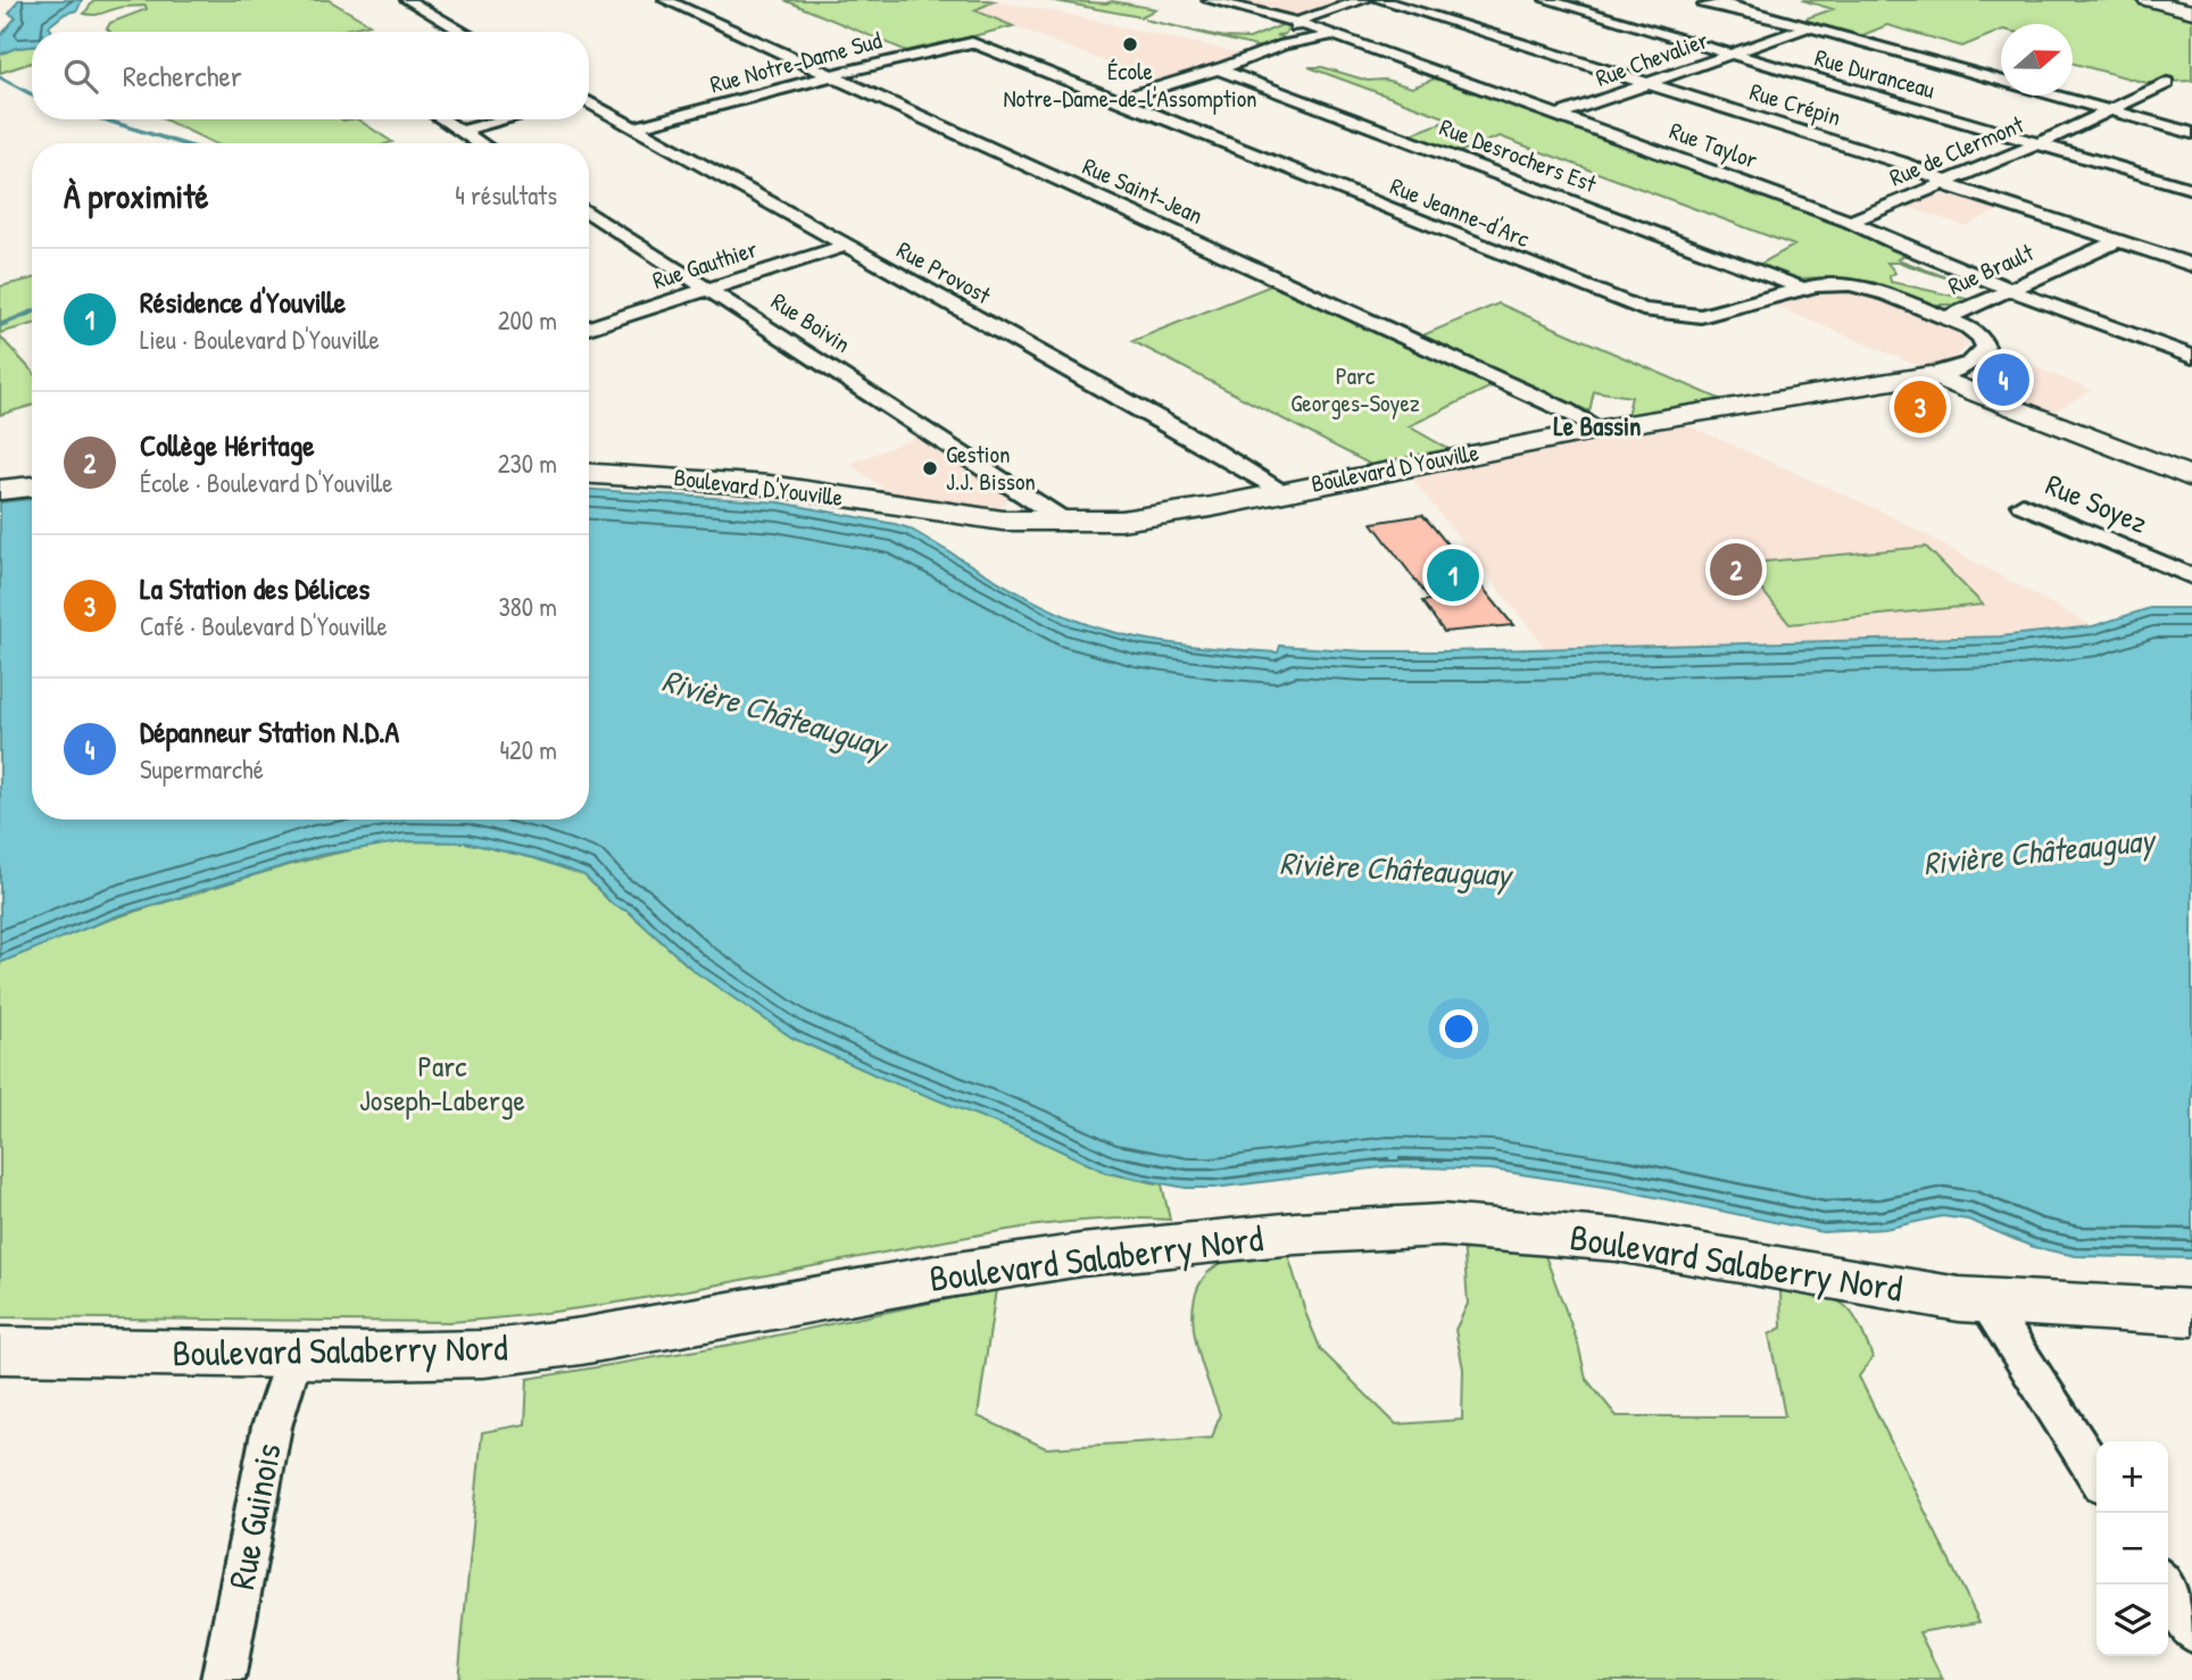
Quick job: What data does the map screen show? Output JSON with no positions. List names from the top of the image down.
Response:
{
  "streets": {
    "street": [
      "Rue Chevalier",
      "Rue Notre-Dame Sud",
      "Rue Duranceau",
      "Rue Crépin",
      "Rue Taylor",
      "Rue de Clermont",
      "Rue Desrochers Est",
      "Rue Saint-Jean",
      "Rue Jeanne-d'Arc",
      "Rue Gauthier",
      "Rue Brault",
      "Rue Provost",
      "Rue Boivin",
      "Boulevard D'Youville",
      "Rue Soyez",
      "Boulevard Salaberry Nord",
      "Rue Guinois"
    ]
  },
  "crossings": [
    ["Rue Chevalier", "Rue Duranceau"],
    ["Rue Chevalier", "Rue Crépin"],
    ["Rue Chevalier", "Rue Taylor"],
    ["Rue Notre-Dame Sud", "Rue Saint-Jean"],
    ["Rue Notre-Dame Sud", "Rue Jeanne-d'Arc"],
    ["Rue Notre-Dame Sud", "Rue Provost"],
    ["Rue Duranceau", "Rue de Clermont"],
    ["Rue Crépin", "Rue de Clermont"],
    ["Rue Crépin", "Rue Brault"],
    ["Rue Taylor", "Rue de Clermont"],
    ["Rue Taylor", "Rue Brault"],
    ["Rue Desrochers Est", "Rue Jeanne-d'Arc"],
    ["Rue Saint-Jean", "Boulevard D'Youville"],
    ["Rue Jeanne-d'Arc", "Rue Brault"],
    ["Rue Gauthier", "Rue Provost"],
    ["Rue Gauthier", "Rue Boivin"],
    ["Rue Brault", "Boulevard D'Youville"],
    ["Rue Provost", "Boulevard D'Youville"],
    ["Rue Boivin", "Boulevard D'Youville"],
    ["Boulevard Salaberry Nord", "Rue Guinois"]
  ],
  "districts": ["Le Bassin"],
  "water": ["Rivière Châteauguay"],
  "parks": ["Parc Georges-Soyez", "Parc Joseph-Laberge"],
  "places": ["École Notre-Dame-de-l'Assomption", "Gestion J.J. Bisson"],
  "north": "right",
  "page": {
    "search": "Rechercher",
    "heading": ["À proximité", "4 résultats"],
    "list": [
      {
        "mark": "1",
        "name": "Résidence d'Youville",
        "note": "Lieu · Boulevard D'Youville",
        "value": "200 m"
      },
      {
        "mark": "2",
        "name": "Collège Héritage",
        "note": "École · Boulevard D'Youville",
        "value": "230 m"
      },
      {
        "mark": "3",
        "name": "La Station des Délices",
        "note": "Café · Boulevard D'Youville",
        "value": "380 m"
      },
      {
        "mark": "4",
        "name": "Dépanneur Station N.D.A",
        "note": "Supermarché",
        "value": "420 m"
      }
    ],
    "pins": [
      "4",
      "3",
      "2",
      "1"
    ],
    "map_buttons": ["+", "−"]
  }
}
